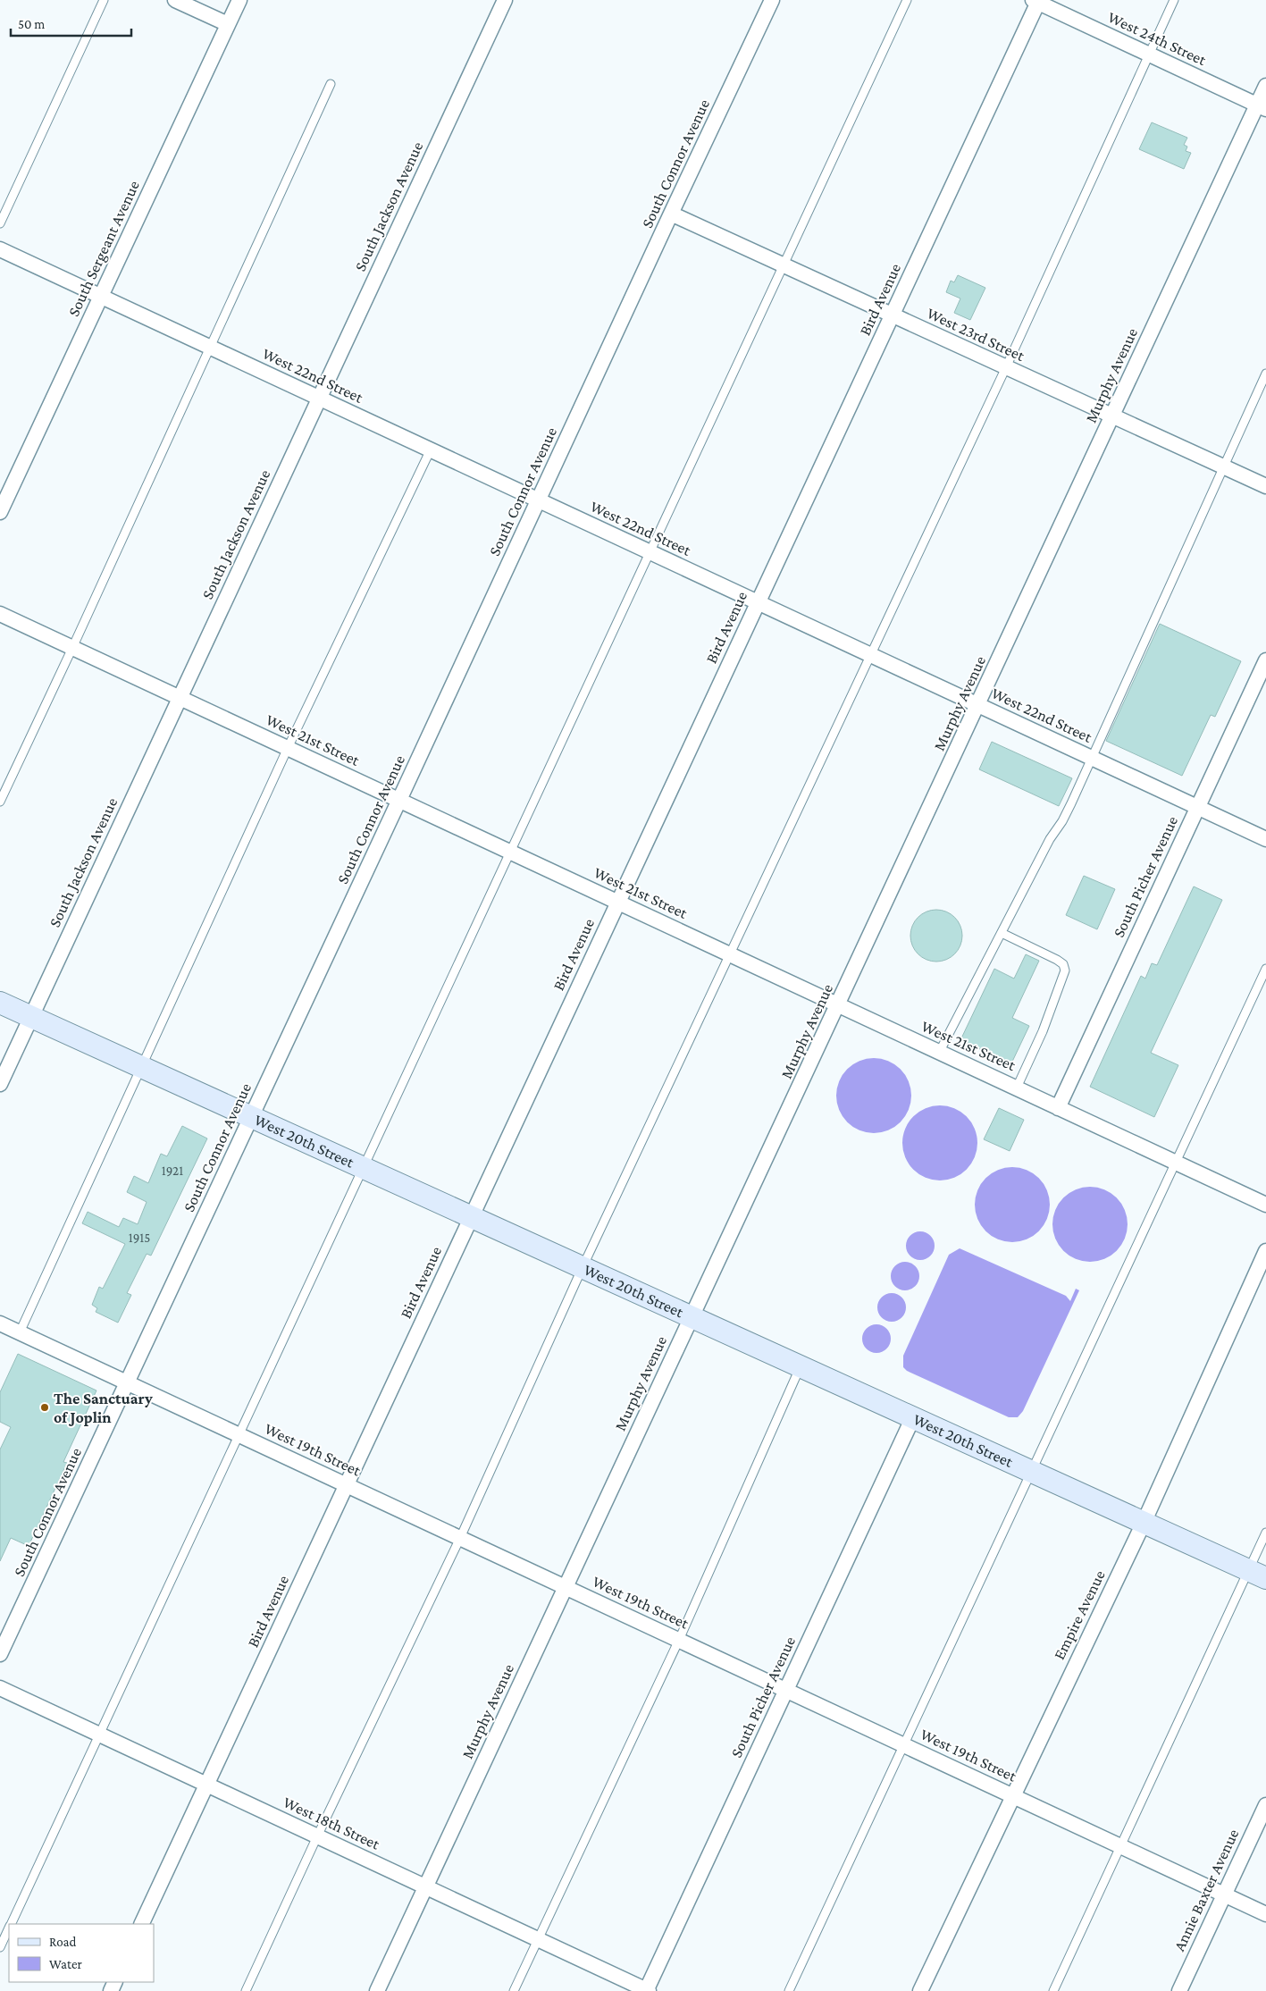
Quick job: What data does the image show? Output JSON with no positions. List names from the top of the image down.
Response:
{
  "streets": {
    "main road": ["West 20th Street"],
    "street": [
      "West 24th Street",
      "South Connor Avenue",
      "South Jackson Avenue",
      "South Sergeant Avenue",
      "Bird Avenue",
      "West 23rd Street",
      "West 22nd Street",
      "Murphy Avenue",
      "West 21st Street",
      "South Picher Avenue",
      "West 19th Street",
      "Empire Avenue",
      "West 18th Street",
      "Annie Baxter Avenue"
    ]
  },
  "crossings": [
    ["West 24th Street", "Bird Avenue"],
    ["West 24th Street", "Murphy Avenue"],
    ["South Connor Avenue", "West 23rd Street"],
    ["South Connor Avenue", "West 22nd Street"],
    ["South Connor Avenue", "West 21st Street"],
    ["South Connor Avenue", "West 20th Street"],
    ["South Connor Avenue", "West 19th Street"],
    ["South Jackson Avenue", "West 22nd Street"],
    ["South Jackson Avenue", "West 21st Street"],
    ["South Jackson Avenue", "West 20th Street"],
    ["South Sergeant Avenue", "West 22nd Street"],
    ["Bird Avenue", "West 23rd Street"],
    ["Bird Avenue", "West 22nd Street"],
    ["Bird Avenue", "West 21st Street"],
    ["Bird Avenue", "West 20th Street"],
    ["Bird Avenue", "West 19th Street"],
    ["Bird Avenue", "West 18th Street"],
    ["West 23rd Street", "Murphy Avenue"],
    ["West 22nd Street", "Murphy Avenue"],
    ["West 22nd Street", "South Picher Avenue"],
    ["Murphy Avenue", "West 21st Street"],
    ["Murphy Avenue", "West 20th Street"],
    ["Murphy Avenue", "West 19th Street"],
    ["Murphy Avenue", "West 18th Street"],
    ["West 21st Street", "South Picher Avenue"],
    ["South Picher Avenue", "West 20th Street"],
    ["South Picher Avenue", "West 19th Street"],
    ["South Picher Avenue", "West 18th Street"],
    ["West 20th Street", "Empire Avenue"],
    ["West 19th Street", "Empire Avenue"],
    ["West 19th Street", "Annie Baxter Avenue"]
  ],
  "places": ["The Sanctuary of Joplin"],
  "house_numbers": ["1921", "1915"],
  "legend": ["Road", "Water"],
  "scale_bar": "50 m"
}
